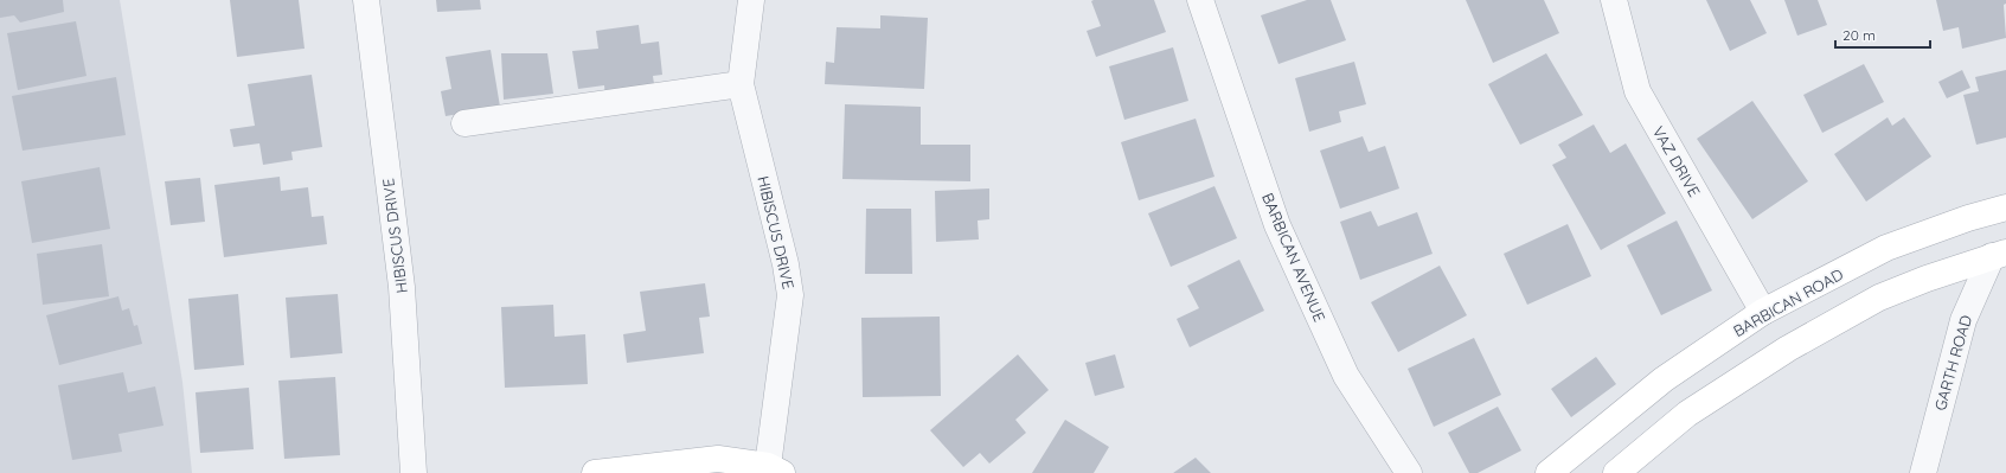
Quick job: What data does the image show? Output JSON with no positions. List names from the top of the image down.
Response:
{
  "streets": {
    "main road": ["BARBICAN ROAD"],
    "street": [
      "VAZ DRIVE",
      "HIBISCUS DRIVE",
      "BARBICAN AVENUE",
      "GARTH ROAD"
    ]
  },
  "crossings": [
    ["VAZ DRIVE", "BARBICAN ROAD"]
  ],
  "scale_bar": "20 m"
}
